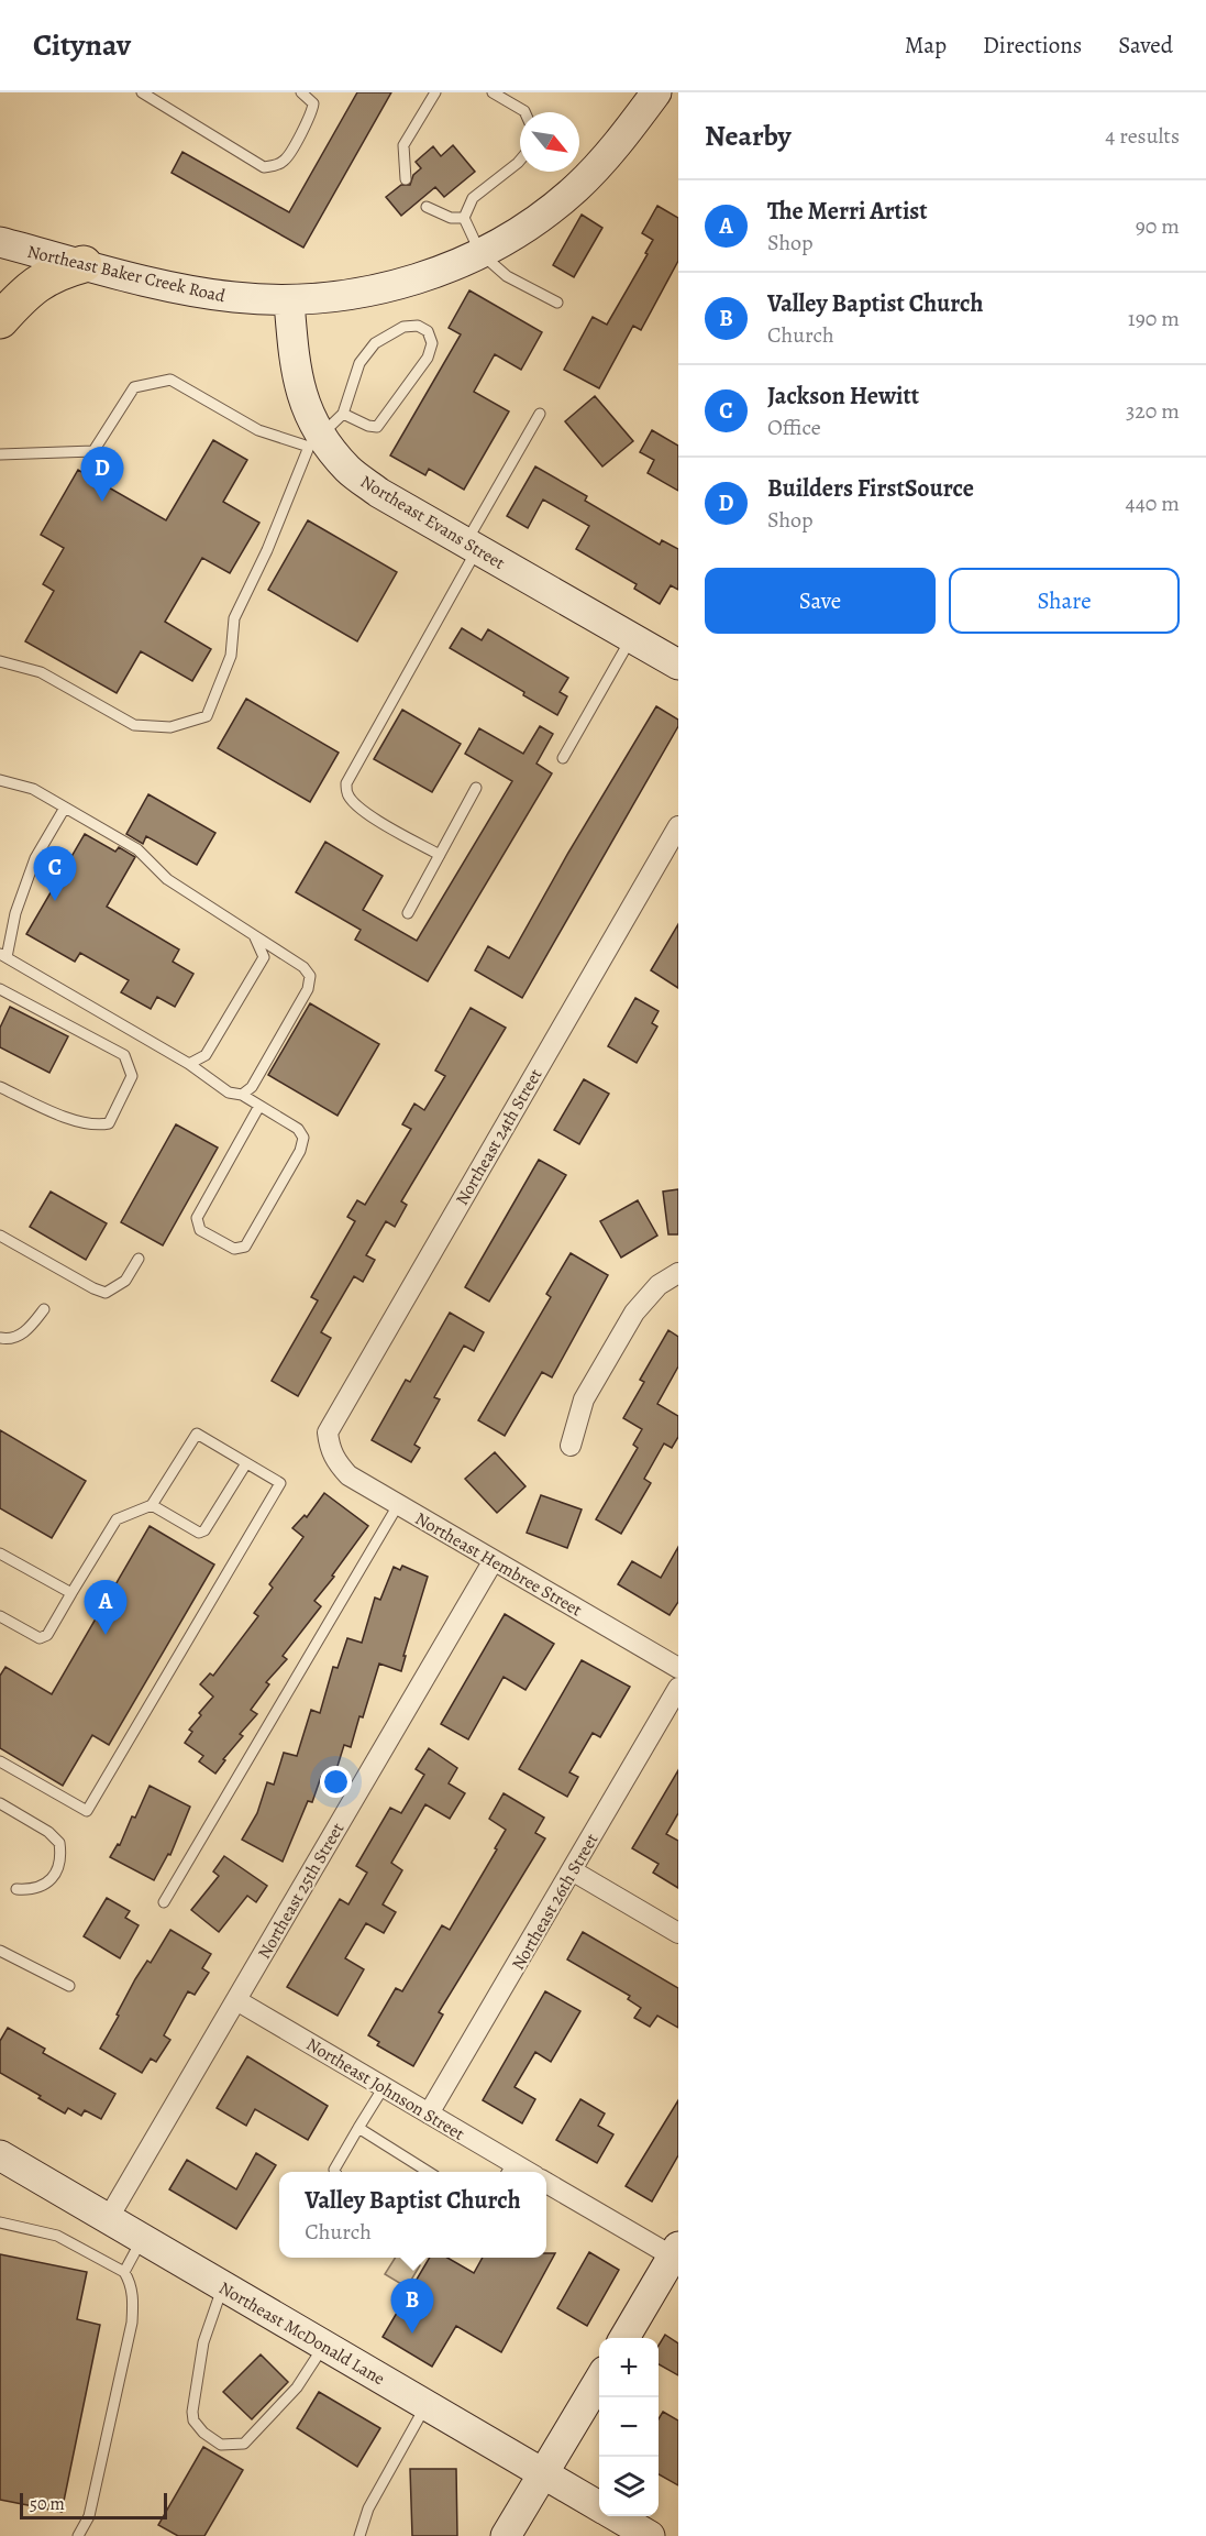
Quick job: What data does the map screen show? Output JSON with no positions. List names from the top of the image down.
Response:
{
  "streets": {
    "street": [
      "Northeast Baker Creek Road",
      "Northeast Evans Street",
      "Northeast 24th Street",
      "Northeast Hembree Street",
      "Northeast 25th Street",
      "Northeast 26th Street",
      "Northeast Johnson Street",
      "Northeast McDonald Lane"
    ]
  },
  "crossings": [
    ["Northeast Baker Creek Road", "Northeast Evans Street"],
    ["Northeast 24th Street", "Northeast Hembree Street"],
    ["Northeast Hembree Street", "Northeast 25th Street"],
    ["Northeast 25th Street", "Northeast Johnson Street"],
    ["Northeast 25th Street", "Northeast McDonald Lane"],
    ["Northeast 26th Street", "Northeast Johnson Street"]
  ],
  "scale_bar": "50 m",
  "north": "bottom right",
  "page": {
    "header": "Citynav",
    "nav": ["Map", "Directions", "Saved"],
    "heading": ["Nearby", "4 results"],
    "list": [
      {
        "mark": "A",
        "name": "The Merri Artist",
        "note": "Shop",
        "value": "90 m"
      },
      {
        "mark": "B",
        "name": "Valley Baptist Church",
        "note": "Church",
        "value": "190 m"
      },
      {
        "mark": "C",
        "name": "Jackson Hewitt",
        "note": "Office",
        "value": "320 m"
      },
      {
        "mark": "D",
        "name": "Builders FirstSource",
        "note": "Shop",
        "value": "440 m"
      }
    ],
    "pins": [
      "D",
      "C",
      "A",
      "B"
    ],
    "buttons": ["Save", "Share"],
    "popup": ["Valley Baptist Church", "Church"],
    "map_buttons": ["+", "−"],
    "scale": "50 m"
  }
}
